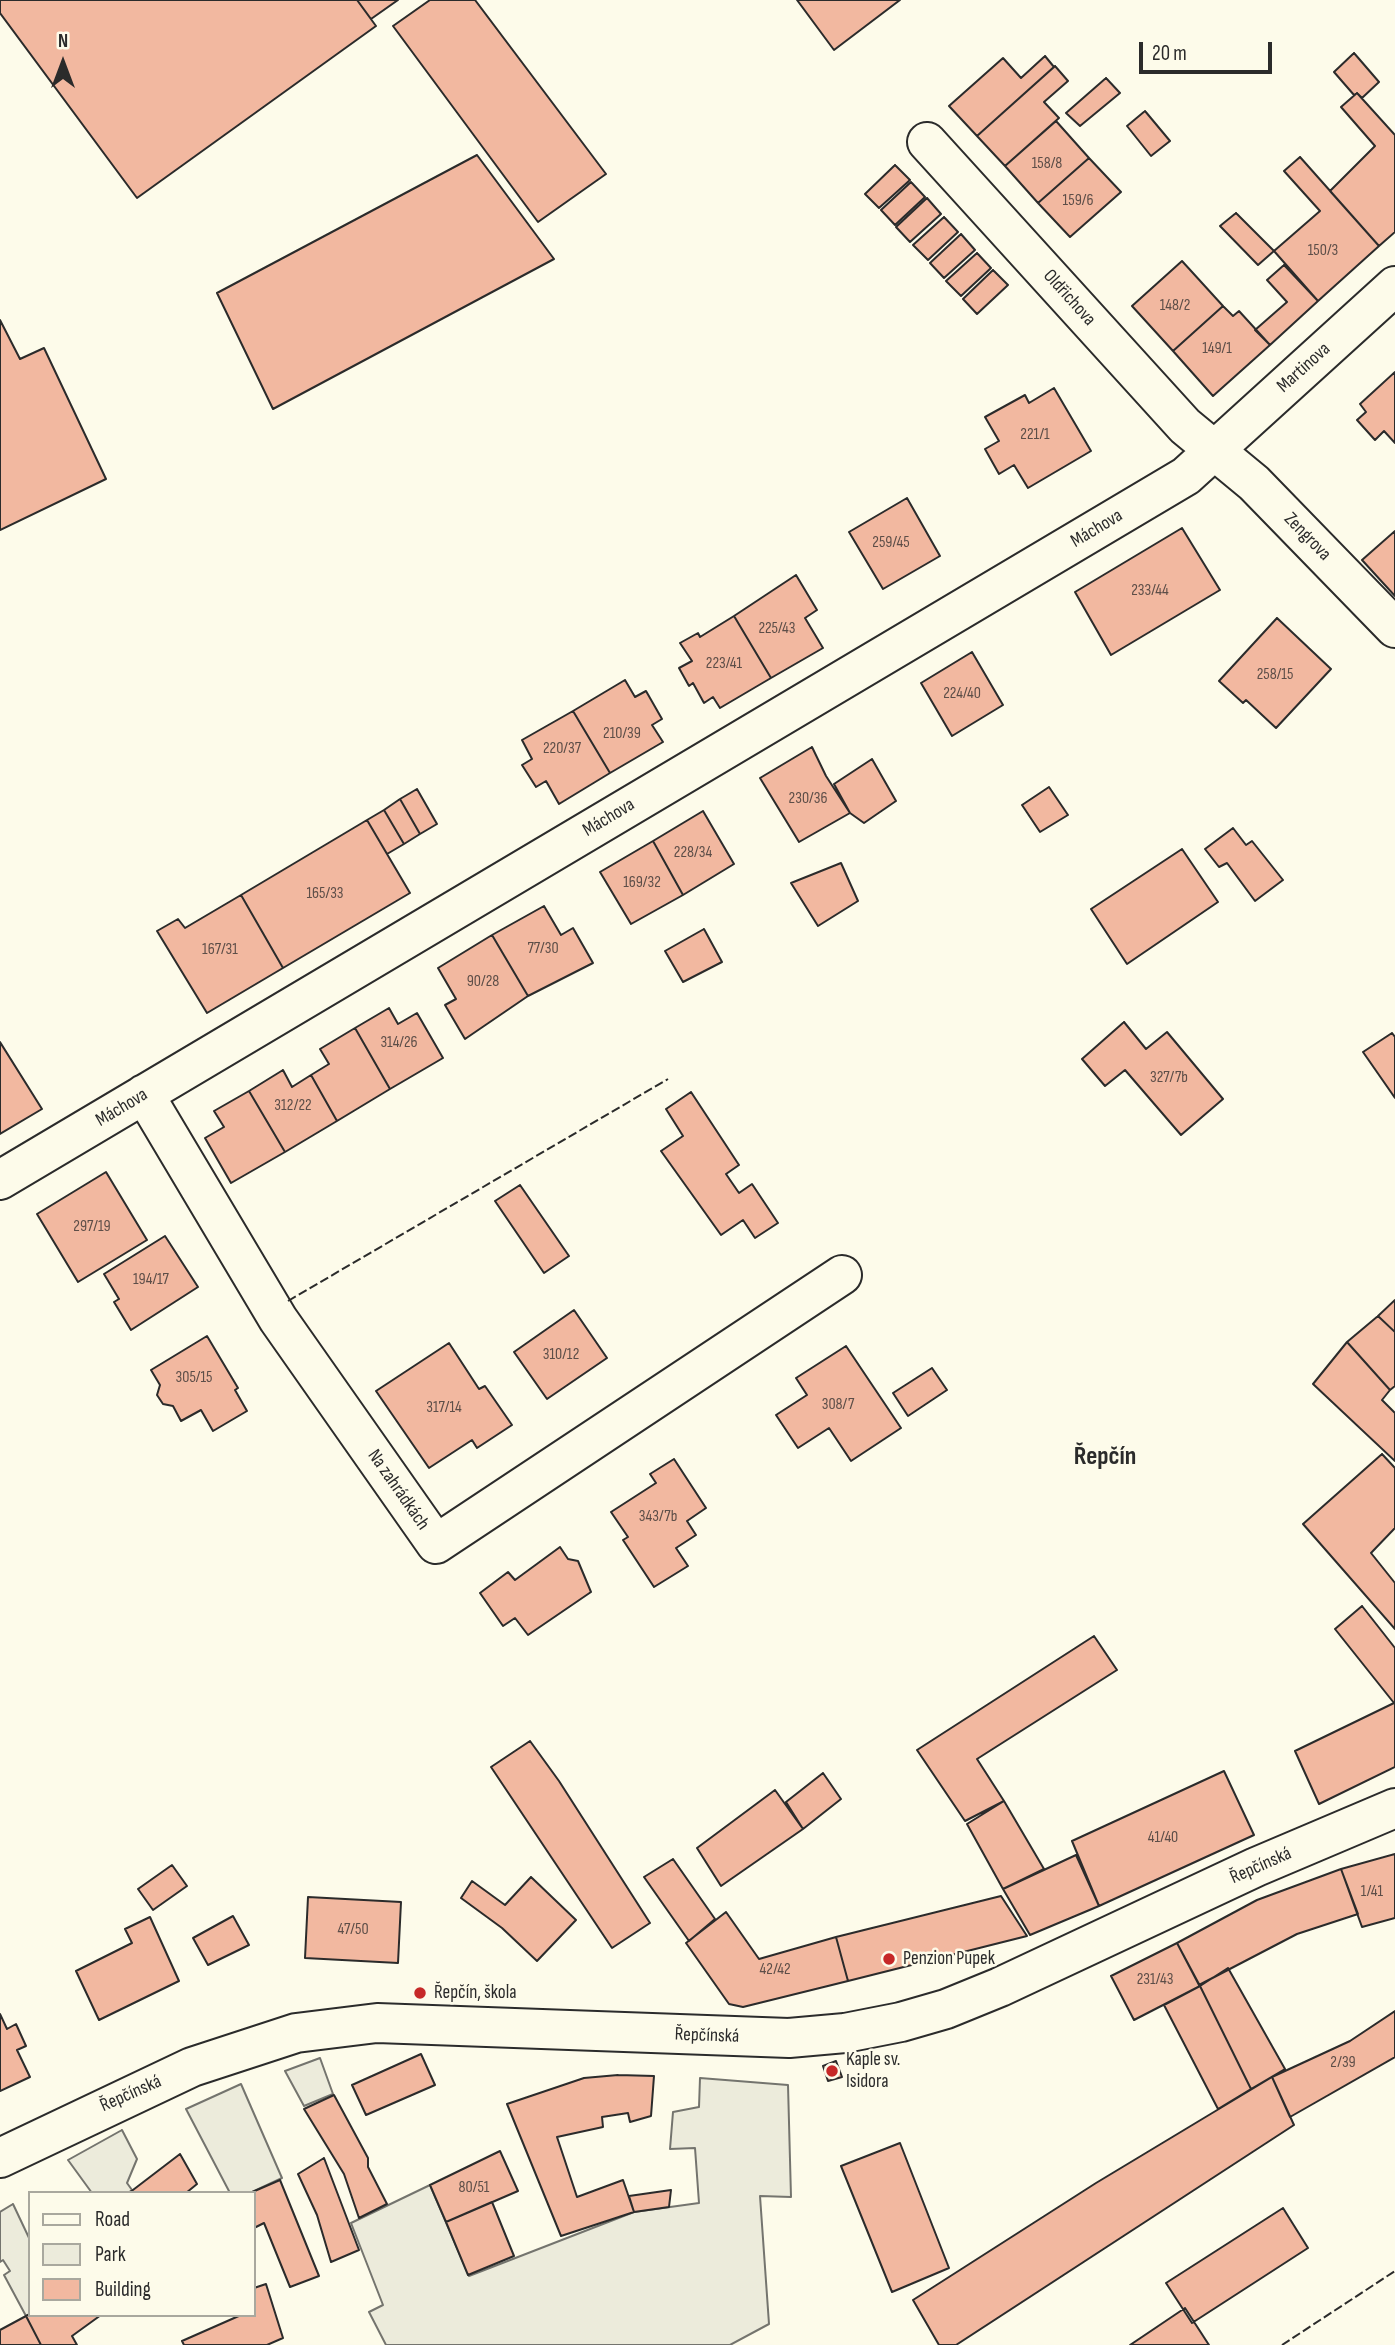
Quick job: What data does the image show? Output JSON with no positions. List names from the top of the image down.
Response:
{
  "streets": {
    "street": [
      "Oldřichova",
      "Martinova",
      "Máchova",
      "Zengrova",
      "Na zahrádkách",
      "Řepčínská"
    ]
  },
  "crossings": [
    ["Oldřichova", "Martinova"],
    ["Oldřichova", "Máchova"],
    ["Oldřichova", "Zengrova"],
    ["Martinova", "Máchova"],
    ["Martinova", "Zengrova"],
    ["Máchova", "Zengrova"],
    ["Máchova", "Na zahrádkách"]
  ],
  "districts": ["Řepčín"],
  "places": ["Penzion Pupek", "Řepčín, škola", "Kaple sv. Isidora"],
  "house_numbers": [
    "158/8",
    "159/6",
    "150/3",
    "148/2",
    "149/1",
    "221/1",
    "259/45",
    "233/44",
    "225/43",
    "223/41",
    "258/15",
    "224/40",
    "210/39",
    "220/37",
    "230/36",
    "228/34",
    "169/32",
    "165/33",
    "77/30",
    "167/31",
    "90/28",
    "314/26",
    "327/7b",
    "312/22",
    "297/19",
    "194/17",
    "310/12",
    "305/15",
    "308/7",
    "317/14",
    "343/7b",
    "41/40",
    "1/41",
    "47/50",
    "42/42",
    "231/43",
    "2/39",
    "80/51"
  ],
  "legend": ["Road", "Park", "Building"],
  "scale_bar": "20 m",
  "north": "top"
}
